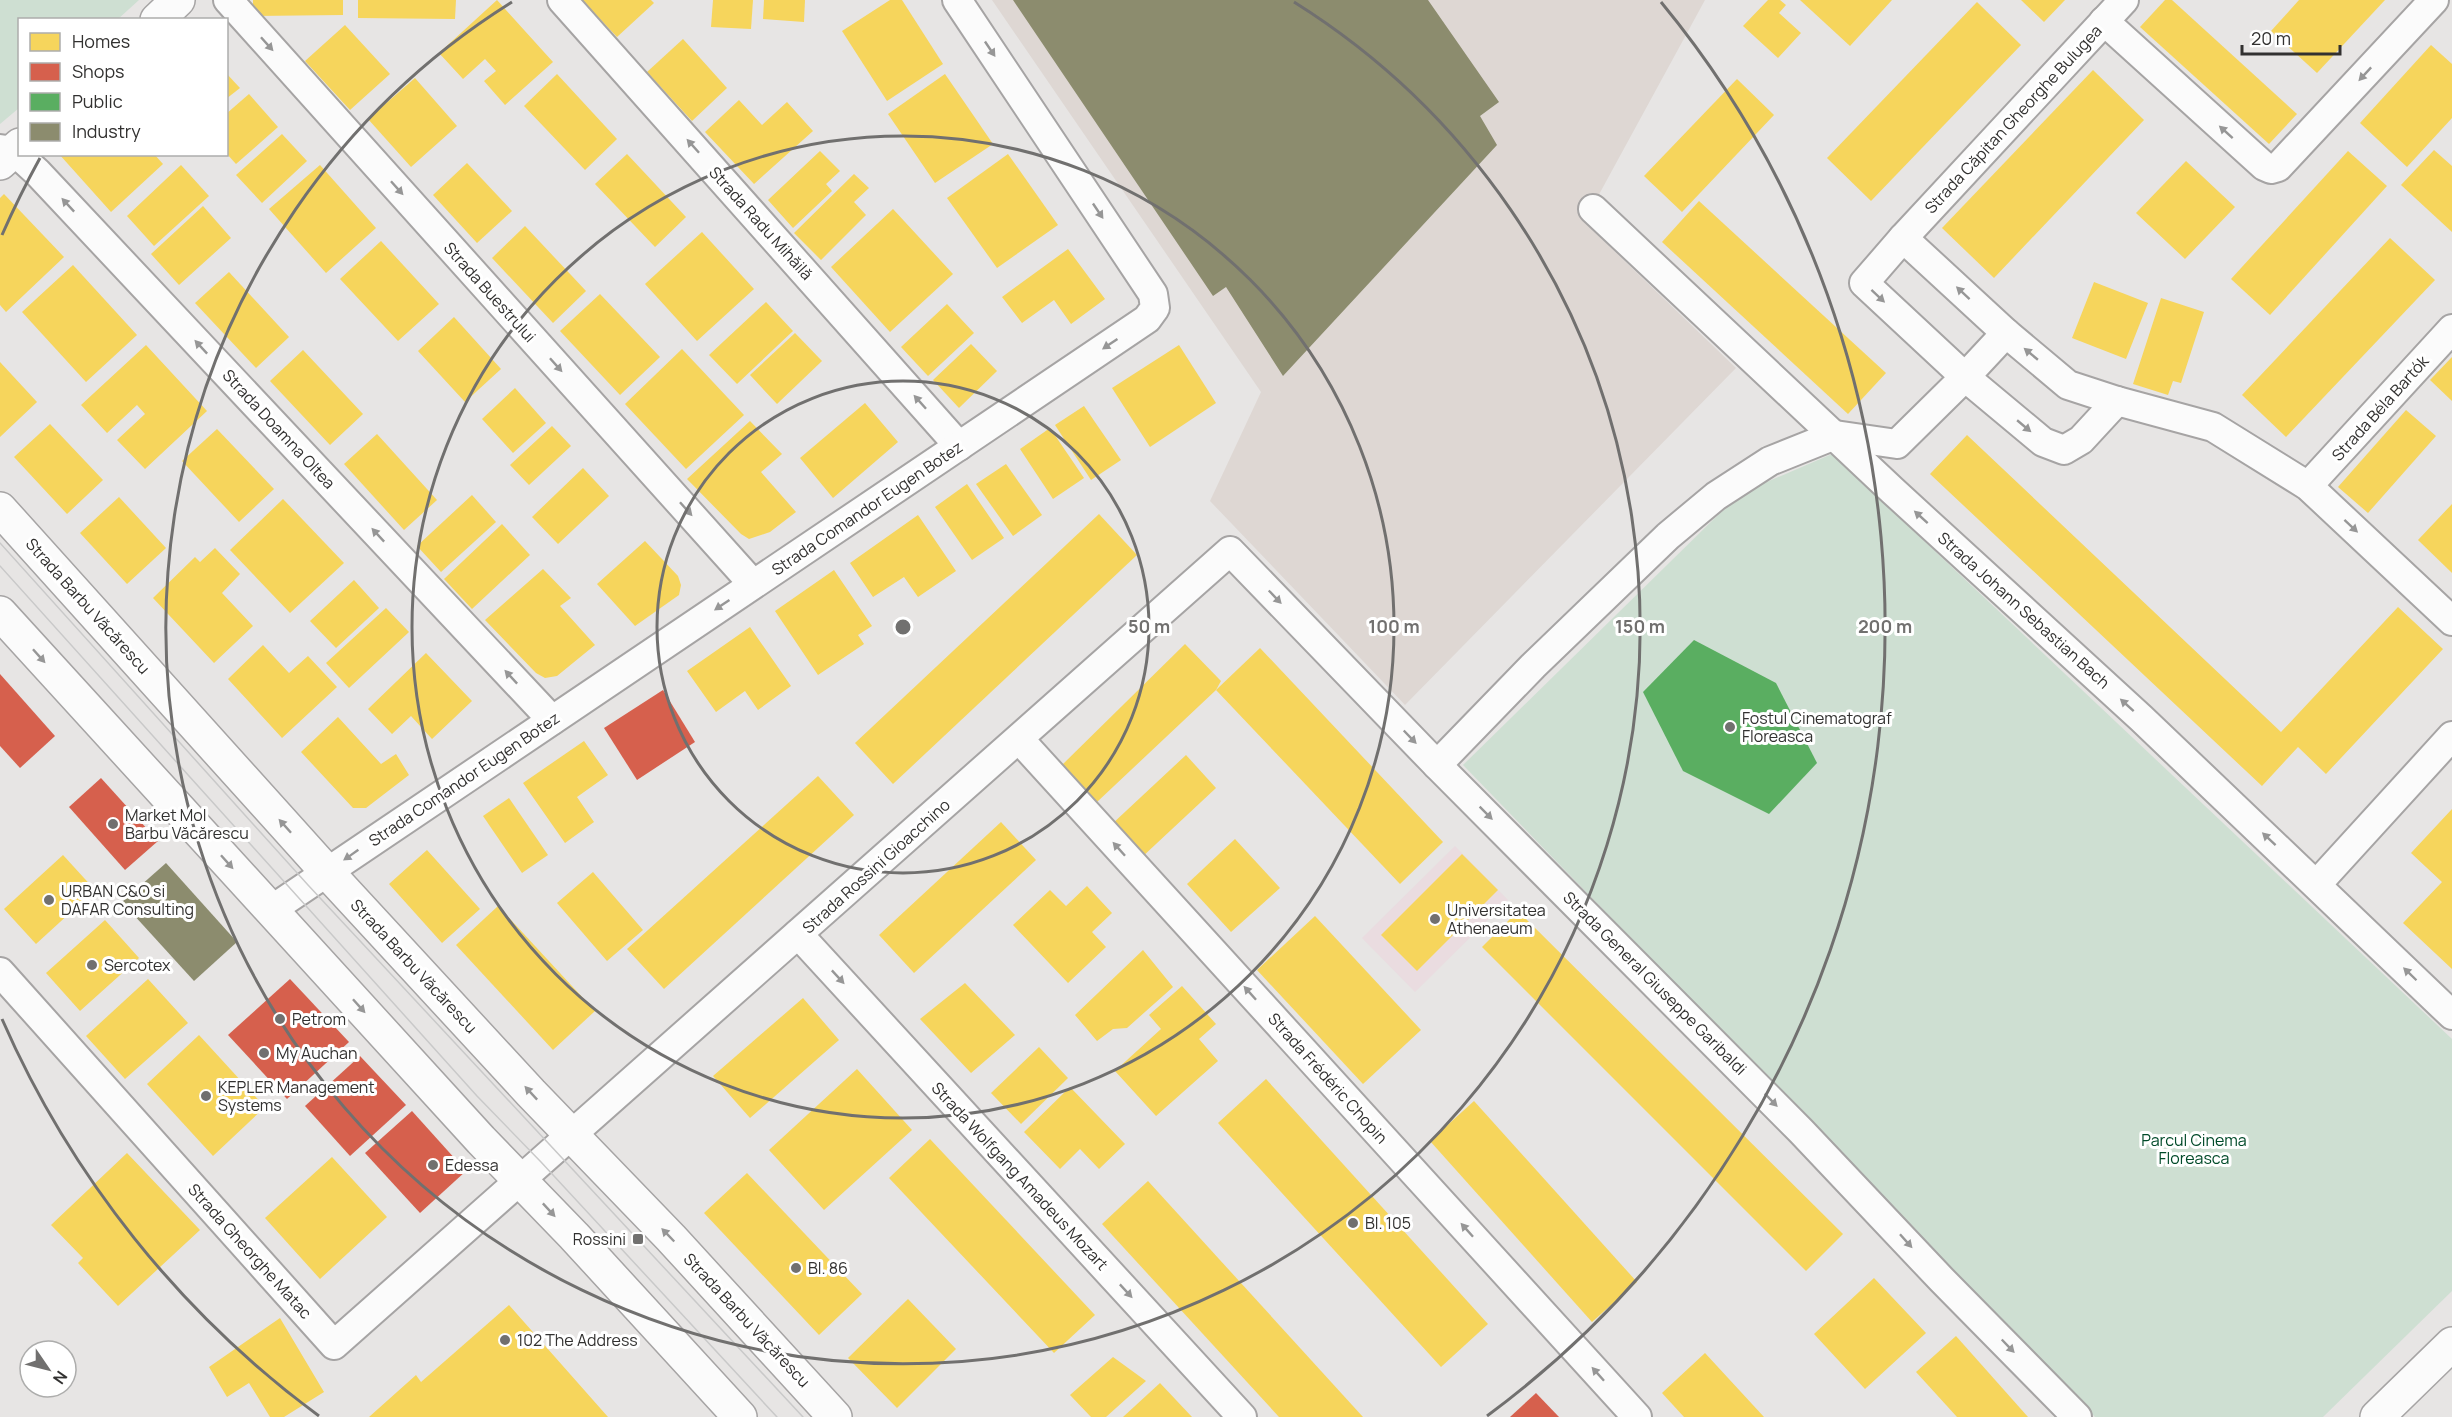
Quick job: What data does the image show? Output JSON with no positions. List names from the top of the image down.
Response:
{
  "streets": {
    "main road": ["Strada Barbu Văcărescu"],
    "street": [
      "Strada Căpitan Gheorghe Bulugea",
      "Strada Radu Mihăilă",
      "Strada Buestrului",
      "Strada Béla Bartók",
      "Strada Doamna Oltea",
      "Strada Comandor Eugen Botez",
      "Strada Johann Sebastian Bach",
      "Strada Rossini Gioacchino",
      "Strada General Giuseppe Garibaldi",
      "Strada Frédéric Chopin",
      "Strada Wolfgang Amadeus Mozart",
      "Strada Gheorghe Matac"
    ]
  },
  "crossings": [
    ["Strada Radu Mihăilă", "Strada Comandor Eugen Botez"],
    ["Strada Buestrului", "Strada Comandor Eugen Botez"],
    ["Strada Doamna Oltea", "Strada Comandor Eugen Botez"],
    ["Strada Comandor Eugen Botez", "Strada Barbu Văcărescu"],
    ["Strada Barbu Văcărescu", "Strada Rossini Gioacchino"],
    ["Strada Rossini Gioacchino", "Strada General Giuseppe Garibaldi"],
    ["Strada Rossini Gioacchino", "Strada Frédéric Chopin"],
    ["Strada Rossini Gioacchino", "Strada Wolfgang Amadeus Mozart"],
    ["Strada Rossini Gioacchino", "Strada Gheorghe Matac"]
  ],
  "one_way": [
    "Strada Radu Mihăilă",
    "Strada Buestrului",
    "Strada Doamna Oltea",
    "Strada General Giuseppe Garibaldi",
    "Strada Frédéric Chopin",
    "Strada Wolfgang Amadeus Mozart"
  ],
  "parks": ["Parcul Cinema Floreasca"],
  "places": {
    "other": [
      "Fostul Cinematograf Floreasca",
      "Market Mol Barbu Văcărescu",
      "URBAN C&O si DAFAR Consulting",
      "Universitatea Athenaeum",
      "Sercotex",
      "Petrom",
      "My Auchan",
      "KEPLER Management Systems",
      "Edessa",
      "Bl. 105",
      "Bl. 86",
      "102 The Address"
    ],
    "transit": ["Rossini"]
  },
  "legend": [
    "Homes",
    "Shops",
    "Public",
    "Industry"
  ],
  "scale_bar": "20 m",
  "north": "bottom right",
  "rings": [
    "50 m",
    "100 m",
    "150 m",
    "200 m"
  ]
}
